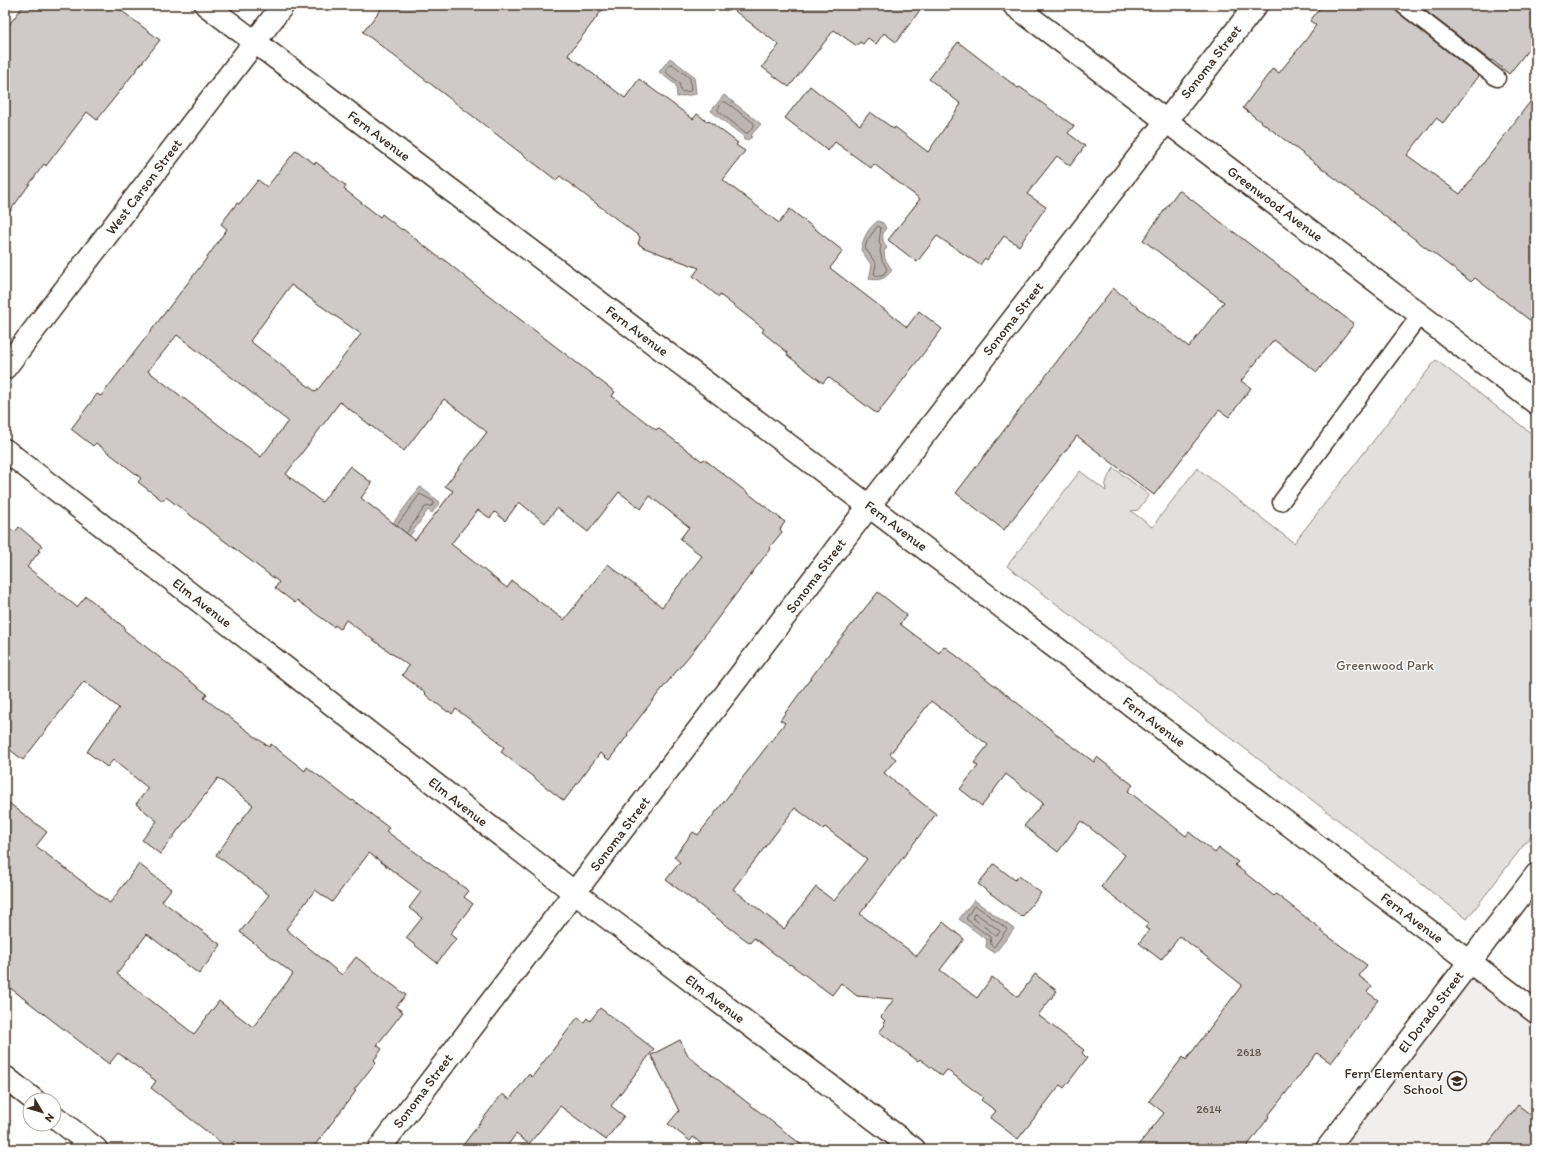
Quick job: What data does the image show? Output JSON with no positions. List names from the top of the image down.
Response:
{
  "streets": {
    "street": [
      "Sonoma Street",
      "Fern Avenue",
      "West Carson Street",
      "Greenwood Avenue",
      "Elm Avenue",
      "El Dorado Street"
    ]
  },
  "crossings": [
    ["Sonoma Street", "Fern Avenue"],
    ["Sonoma Street", "Greenwood Avenue"],
    ["Sonoma Street", "Elm Avenue"],
    ["Fern Avenue", "West Carson Street"],
    ["Fern Avenue", "El Dorado Street"]
  ],
  "parks": ["Greenwood Park"],
  "places": {
    "school or university": ["Fern Elementary School"]
  },
  "house_numbers": ["2618", "2614"],
  "north": "bottom right"
}
